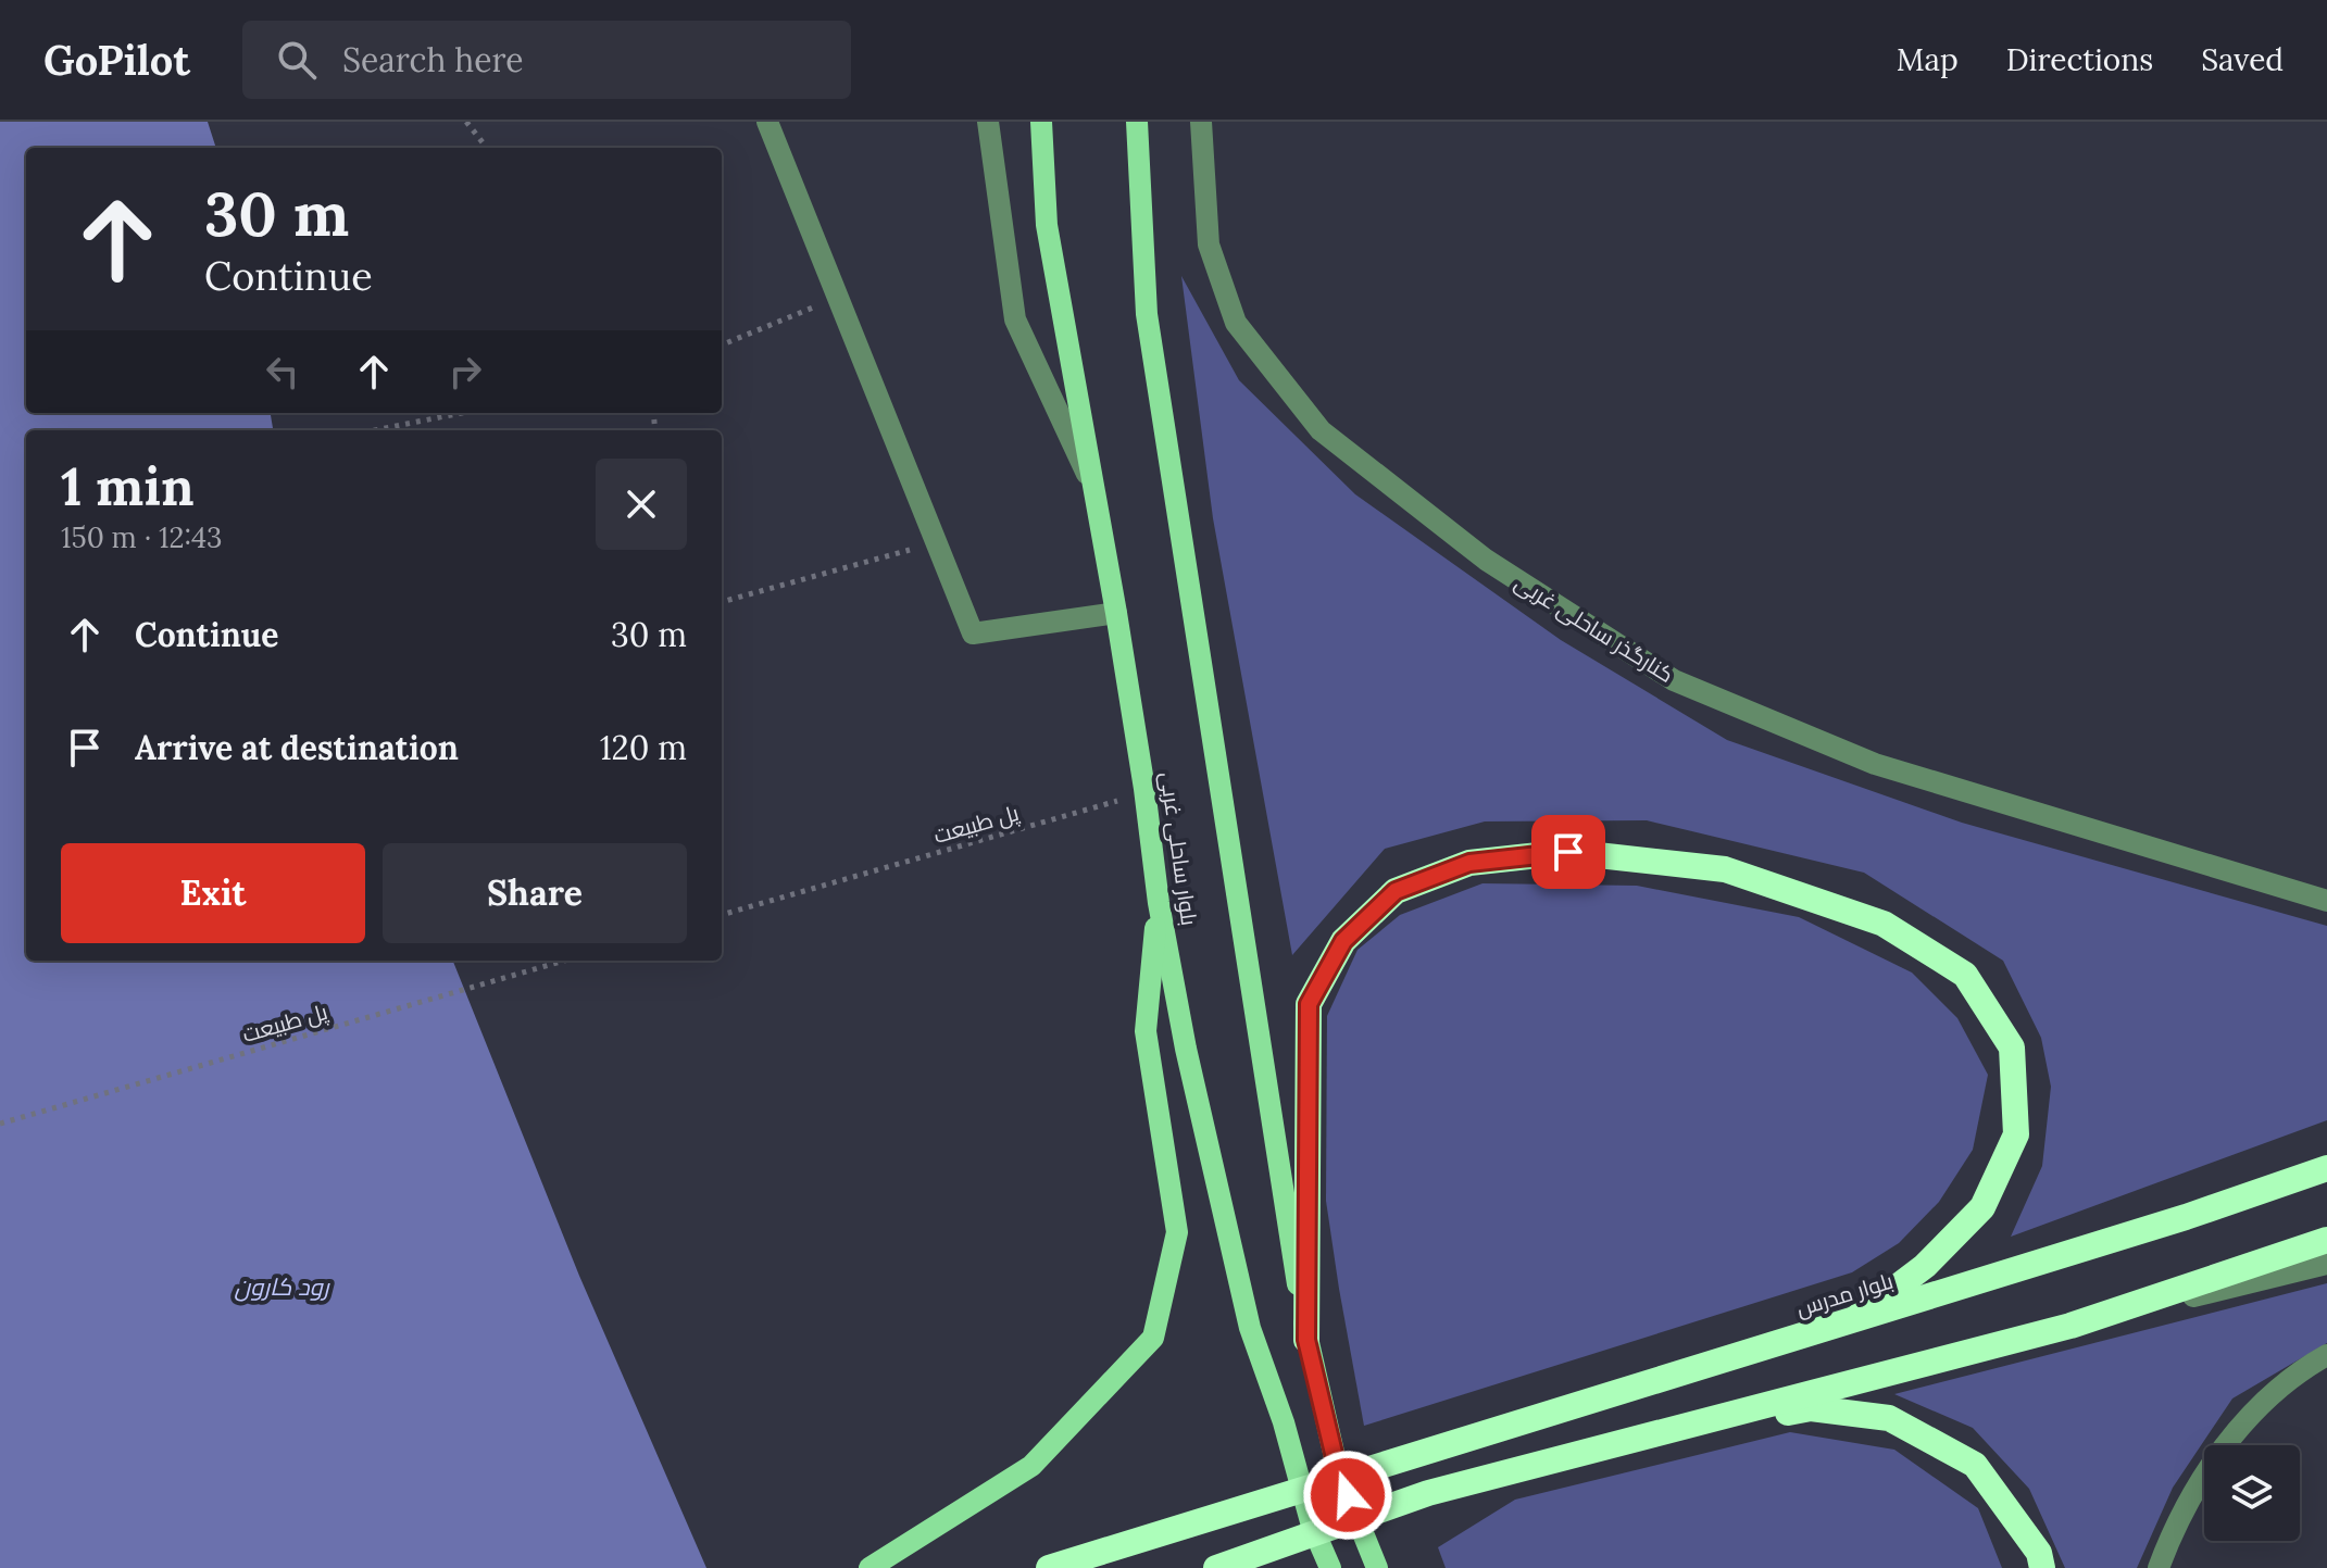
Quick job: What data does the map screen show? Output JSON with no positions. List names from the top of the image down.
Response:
{
  "streets": {
    "highway": ["بلوار مدرس"],
    "main road": ["بلوار ساحلی غربی"],
    "street": ["کنارگذر ساحلی غربی"],
    "path": ["پل طبیعت"]
  },
  "water": ["رود کارون"],
  "page": {
    "header": "GoPilot",
    "search": "Search here",
    "nav": ["Map", "Directions", "Saved"],
    "turn": ["30 m", "Continue"],
    "heading": ["1 min", "150 m · 12:43"],
    "list": [
      {
        "name": "Continue",
        "value": "30 m"
      },
      {
        "name": "Arrive at destination",
        "value": "120 m"
      }
    ],
    "buttons": ["Exit", "Share"]
  }
}
